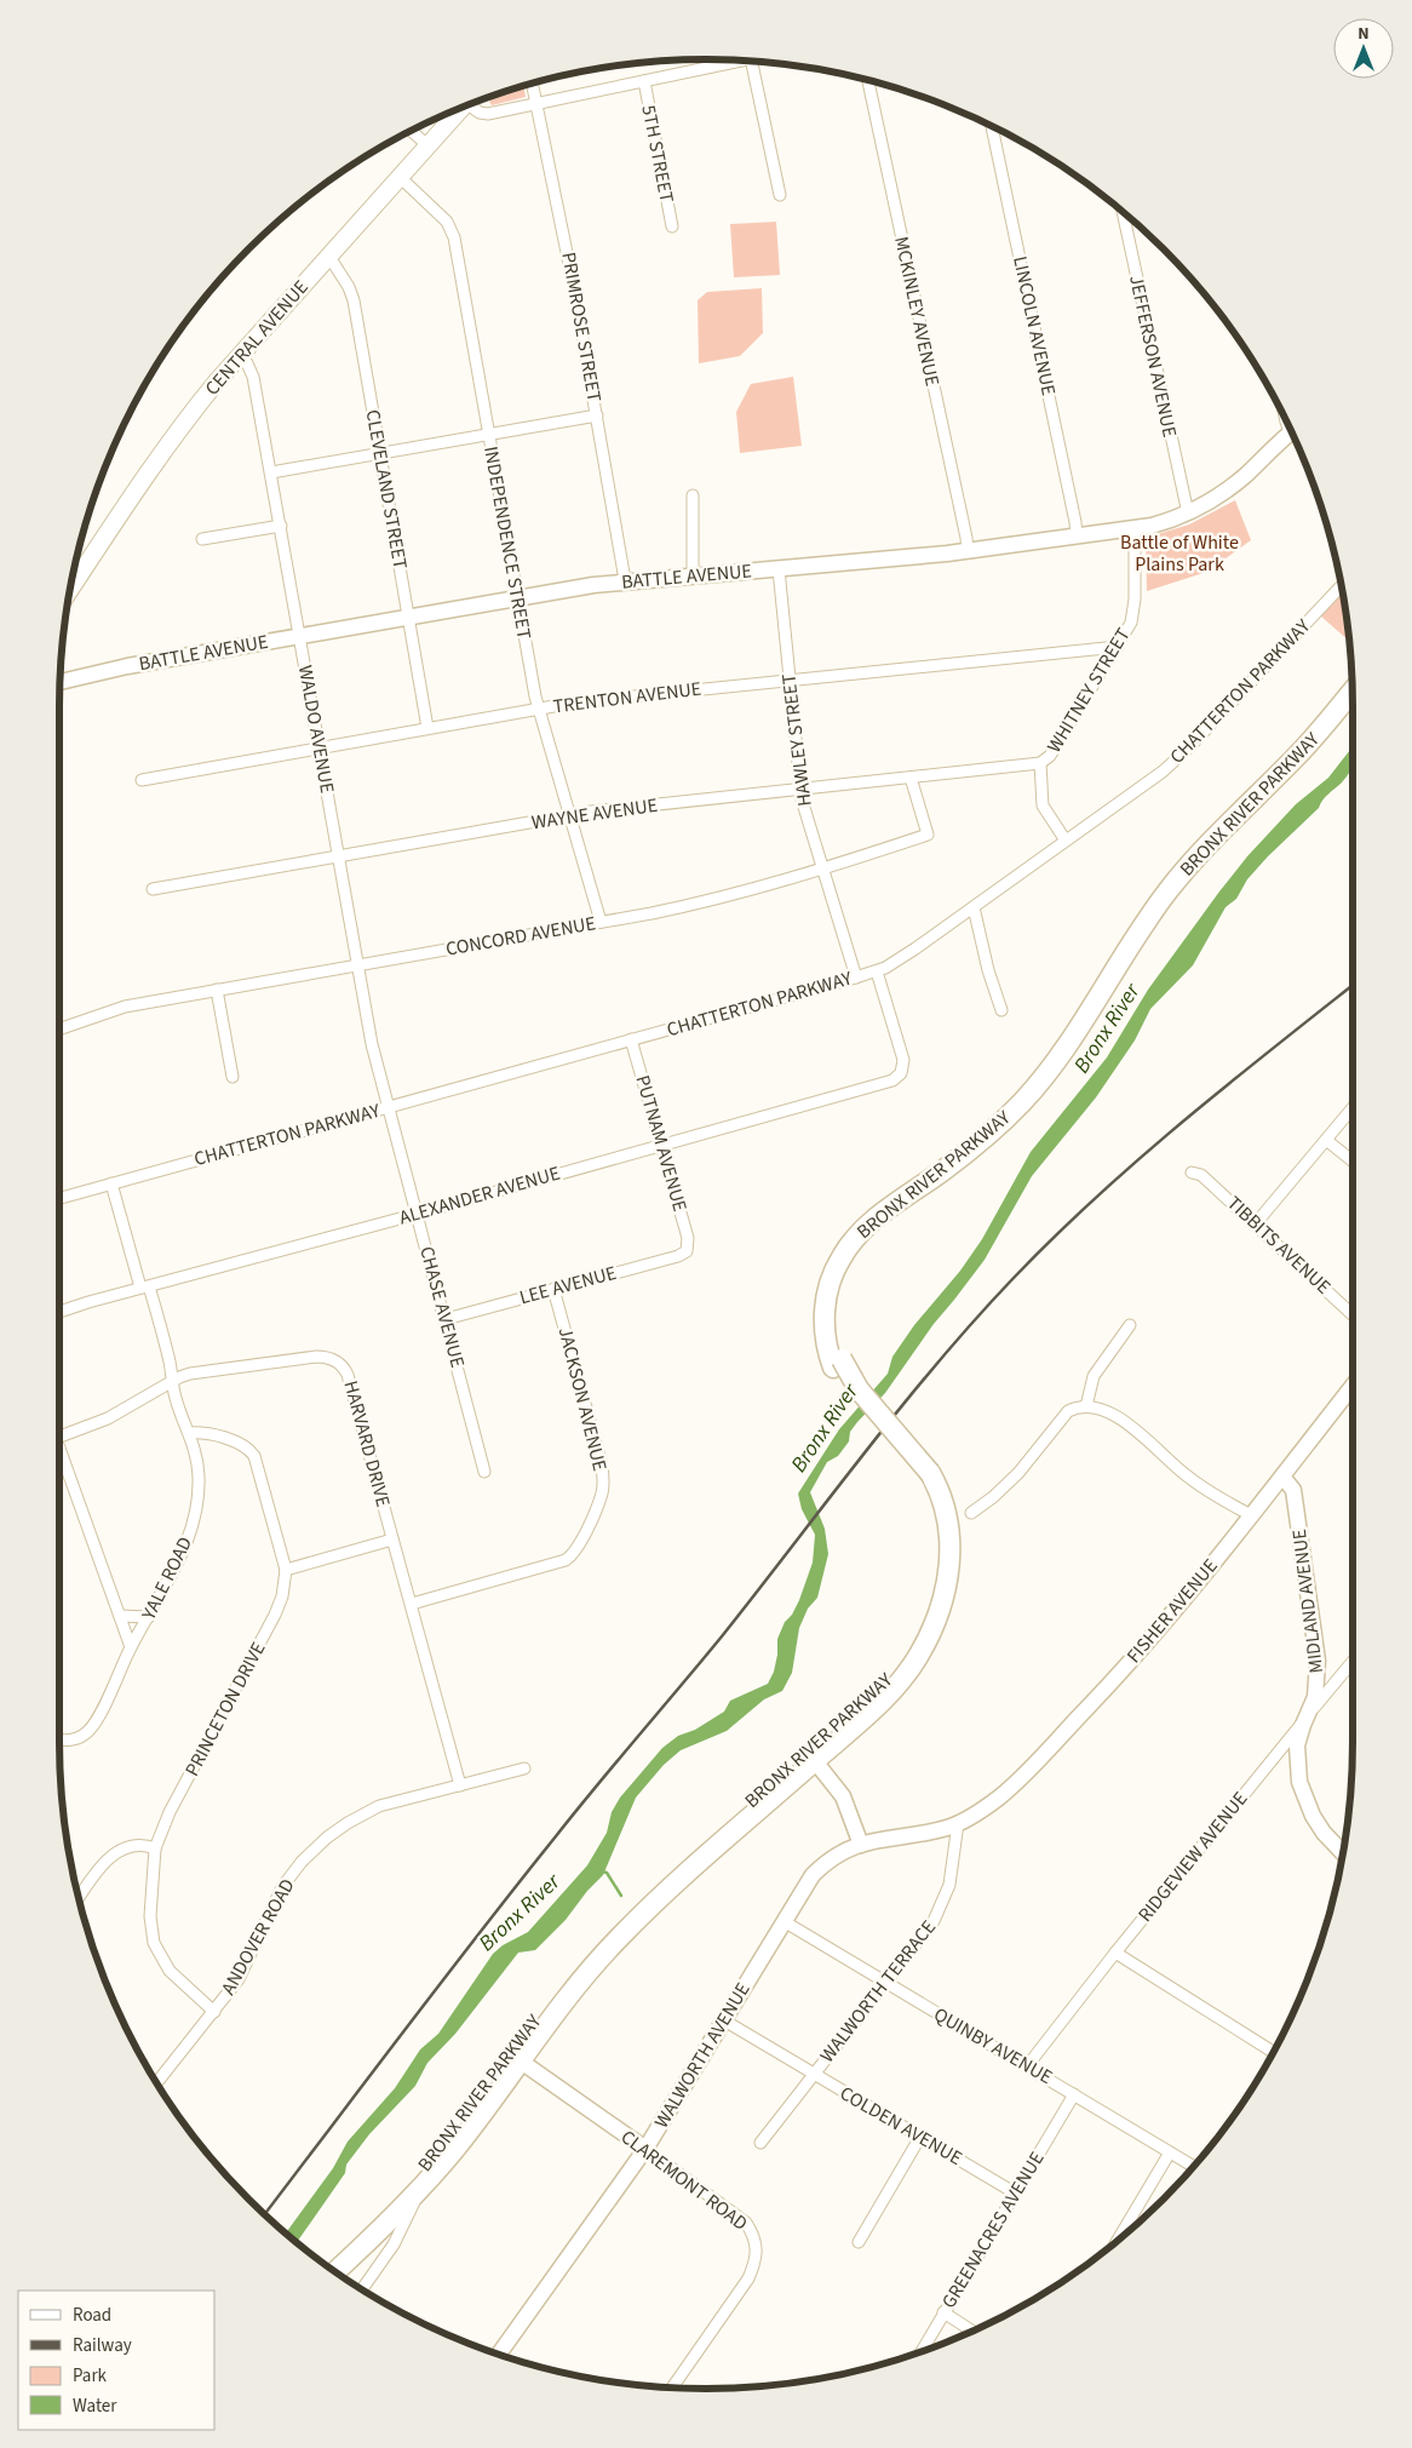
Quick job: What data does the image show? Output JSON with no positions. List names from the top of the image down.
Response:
{
  "streets": {
    "highway": ["BRONX RIVER PARKWAY"],
    "main road": ["CENTRAL AVENUE"],
    "street": [
      "5TH STREET",
      "MCKINLEY AVENUE",
      "LINCOLN AVENUE",
      "PRIMROSE STREET",
      "JEFFERSON AVENUE",
      "CLEVELAND STREET",
      "INDEPENDENCE STREET",
      "BATTLE AVENUE",
      "WHITNEY STREET",
      "CHATTERTON PARKWAY",
      "TRENTON AVENUE",
      "WALDO AVENUE",
      "HAWLEY STREET",
      "WAYNE AVENUE",
      "CONCORD AVENUE",
      "PUTNAM AVENUE",
      "ALEXANDER AVENUE",
      "TIBBITS AVENUE",
      "LEE AVENUE",
      "CHASE AVENUE",
      "JACKSON AVENUE",
      "HARVARD DRIVE",
      "YALE ROAD",
      "MIDLAND AVENUE",
      "FISHER AVENUE",
      "PRINCETON DRIVE",
      "RIDGEVIEW AVENUE",
      "ANDOVER ROAD",
      "WALWORTH TERRACE",
      "QUINBY AVENUE",
      "WALWORTH AVENUE",
      "COLDEN AVENUE",
      "CLAREMONT ROAD",
      "GREENACRES AVENUE"
    ]
  },
  "crossings": [
    ["MCKINLEY AVENUE", "BATTLE AVENUE"],
    ["LINCOLN AVENUE", "BATTLE AVENUE"],
    ["PRIMROSE STREET", "BATTLE AVENUE"],
    ["CENTRAL AVENUE", "CLEVELAND STREET"],
    ["CENTRAL AVENUE", "INDEPENDENCE STREET"],
    ["CENTRAL AVENUE", "WALDO AVENUE"],
    ["JEFFERSON AVENUE", "BATTLE AVENUE"],
    ["CLEVELAND STREET", "BATTLE AVENUE"],
    ["CLEVELAND STREET", "TRENTON AVENUE"],
    ["INDEPENDENCE STREET", "BATTLE AVENUE"],
    ["INDEPENDENCE STREET", "TRENTON AVENUE"],
    ["INDEPENDENCE STREET", "WAYNE AVENUE"],
    ["INDEPENDENCE STREET", "CONCORD AVENUE"],
    ["BATTLE AVENUE", "WHITNEY STREET"],
    ["BATTLE AVENUE", "WALDO AVENUE"],
    ["BATTLE AVENUE", "HAWLEY STREET"],
    ["WHITNEY STREET", "CHATTERTON PARKWAY"],
    ["WHITNEY STREET", "TRENTON AVENUE"],
    ["WHITNEY STREET", "WAYNE AVENUE"],
    ["CHATTERTON PARKWAY", "WALDO AVENUE"],
    ["CHATTERTON PARKWAY", "HAWLEY STREET"],
    ["CHATTERTON PARKWAY", "PUTNAM AVENUE"],
    ["CHATTERTON PARKWAY", "ALEXANDER AVENUE"],
    ["CHATTERTON PARKWAY", "CHASE AVENUE"],
    ["CHATTERTON PARKWAY", "YALE ROAD"],
    ["TRENTON AVENUE", "WALDO AVENUE"],
    ["TRENTON AVENUE", "HAWLEY STREET"],
    ["WALDO AVENUE", "WAYNE AVENUE"],
    ["WALDO AVENUE", "CONCORD AVENUE"],
    ["WALDO AVENUE", "CHASE AVENUE"],
    ["HAWLEY STREET", "WAYNE AVENUE"],
    ["HAWLEY STREET", "CONCORD AVENUE"],
    ["BRONX RIVER PARKWAY", "CLAREMONT ROAD"],
    ["WAYNE AVENUE", "CONCORD AVENUE"],
    ["PUTNAM AVENUE", "ALEXANDER AVENUE"],
    ["PUTNAM AVENUE", "LEE AVENUE"],
    ["ALEXANDER AVENUE", "CHASE AVENUE"],
    ["ALEXANDER AVENUE", "YALE ROAD"],
    ["LEE AVENUE", "CHASE AVENUE"],
    ["LEE AVENUE", "JACKSON AVENUE"],
    ["JACKSON AVENUE", "HARVARD DRIVE"],
    ["HARVARD DRIVE", "YALE ROAD"],
    ["HARVARD DRIVE", "ANDOVER ROAD"],
    ["YALE ROAD", "PRINCETON DRIVE"],
    ["MIDLAND AVENUE", "FISHER AVENUE"],
    ["MIDLAND AVENUE", "RIDGEVIEW AVENUE"],
    ["FISHER AVENUE", "WALWORTH TERRACE"],
    ["FISHER AVENUE", "WALWORTH AVENUE"],
    ["PRINCETON DRIVE", "ANDOVER ROAD"],
    ["RIDGEVIEW AVENUE", "QUINBY AVENUE"],
    ["WALWORTH TERRACE", "QUINBY AVENUE"],
    ["WALWORTH TERRACE", "WALWORTH AVENUE"],
    ["WALWORTH TERRACE", "COLDEN AVENUE"],
    ["QUINBY AVENUE", "WALWORTH AVENUE"],
    ["QUINBY AVENUE", "GREENACRES AVENUE"],
    ["WALWORTH AVENUE", "COLDEN AVENUE"],
    ["WALWORTH AVENUE", "CLAREMONT ROAD"],
    ["COLDEN AVENUE", "GREENACRES AVENUE"]
  ],
  "water": ["Bronx River"],
  "parks": ["Battle of White Plains Park"],
  "legend": [
    "Road",
    "Railway",
    "Park",
    "Water"
  ],
  "north": "top"
}
